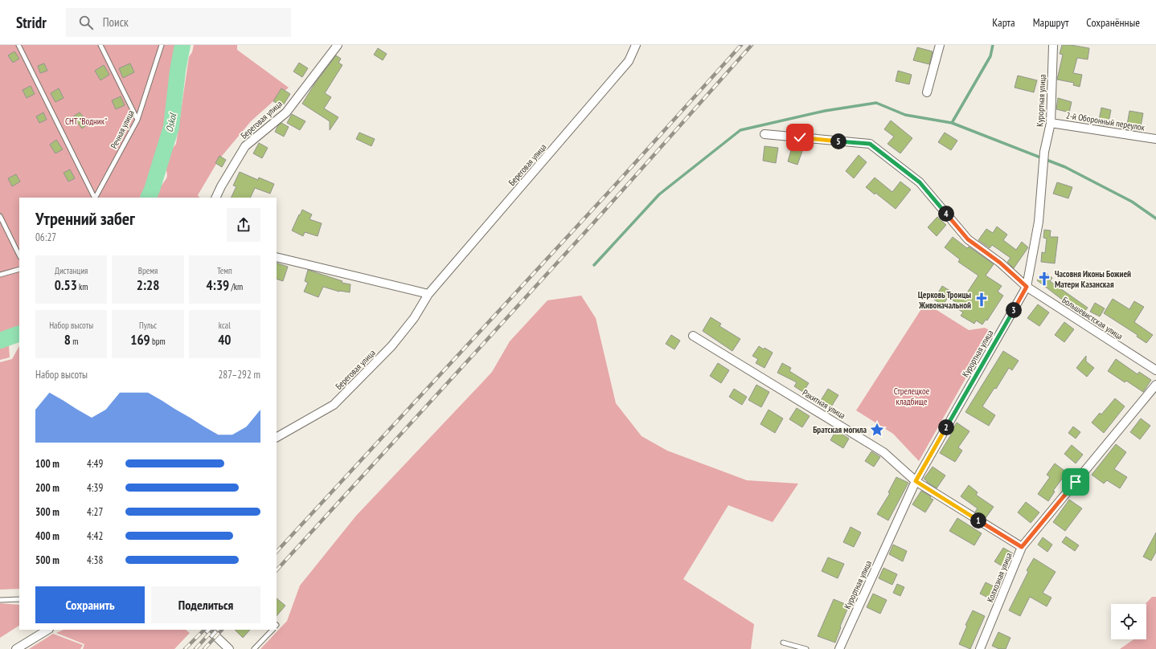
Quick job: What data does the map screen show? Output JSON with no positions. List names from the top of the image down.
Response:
{
  "streets": {
    "street": [
      "Курортная улица",
      "Береговая улица",
      "2-й Оборонный переулок",
      "Большевистская улица",
      "Ракитная улица",
      "Колхозная улица"
    ],
    "lane": ["Речная улица"]
  },
  "crossings": [
    ["Курортная улица", "2-й Оборонный переулок"],
    ["Курортная улица", "Большевистская улица"],
    ["Курортная улица", "Ракитная улица"],
    ["Ракитная улица", "Колхозная улица"]
  ],
  "water": ["Oskol"],
  "parks": ["СНТ \"Водник\"", "Стрелецкое кладбище"],
  "places": {
    "church": ["Часовня Иконы Божией Матери Казанская", "Церковь Троицы Живоначальной"],
    "place": ["Братская могила"]
  },
  "page": {
    "header": "Stridr",
    "search": "Поиск",
    "nav": ["Карта", "Маршрут", "Сохранённые"],
    "pins": [
      "5",
      "4",
      "3",
      "2",
      "1"
    ],
    "heading": ["Утренний забег", "06:27"],
    "stats": [
      ["Дистанция", "0.53 km"],
      ["Время", "2:28"],
      ["Темп", "4:39 /km"],
      ["Набор высоты", "8 m"],
      ["Пульс", "169 bpm"],
      ["kcal", "40"]
    ],
    "chart": ["Набор высоты", "287–292 m"],
    "list": [
      {
        "name": "100 m",
        "note": "4:49"
      },
      {
        "name": "200 m",
        "note": "4:39"
      },
      {
        "name": "300 m",
        "note": "4:27"
      },
      {
        "name": "400 m",
        "note": "4:42"
      },
      {
        "name": "500 m",
        "note": "4:38"
      }
    ],
    "buttons": ["Сохранить", "Поделиться"]
  }
}
